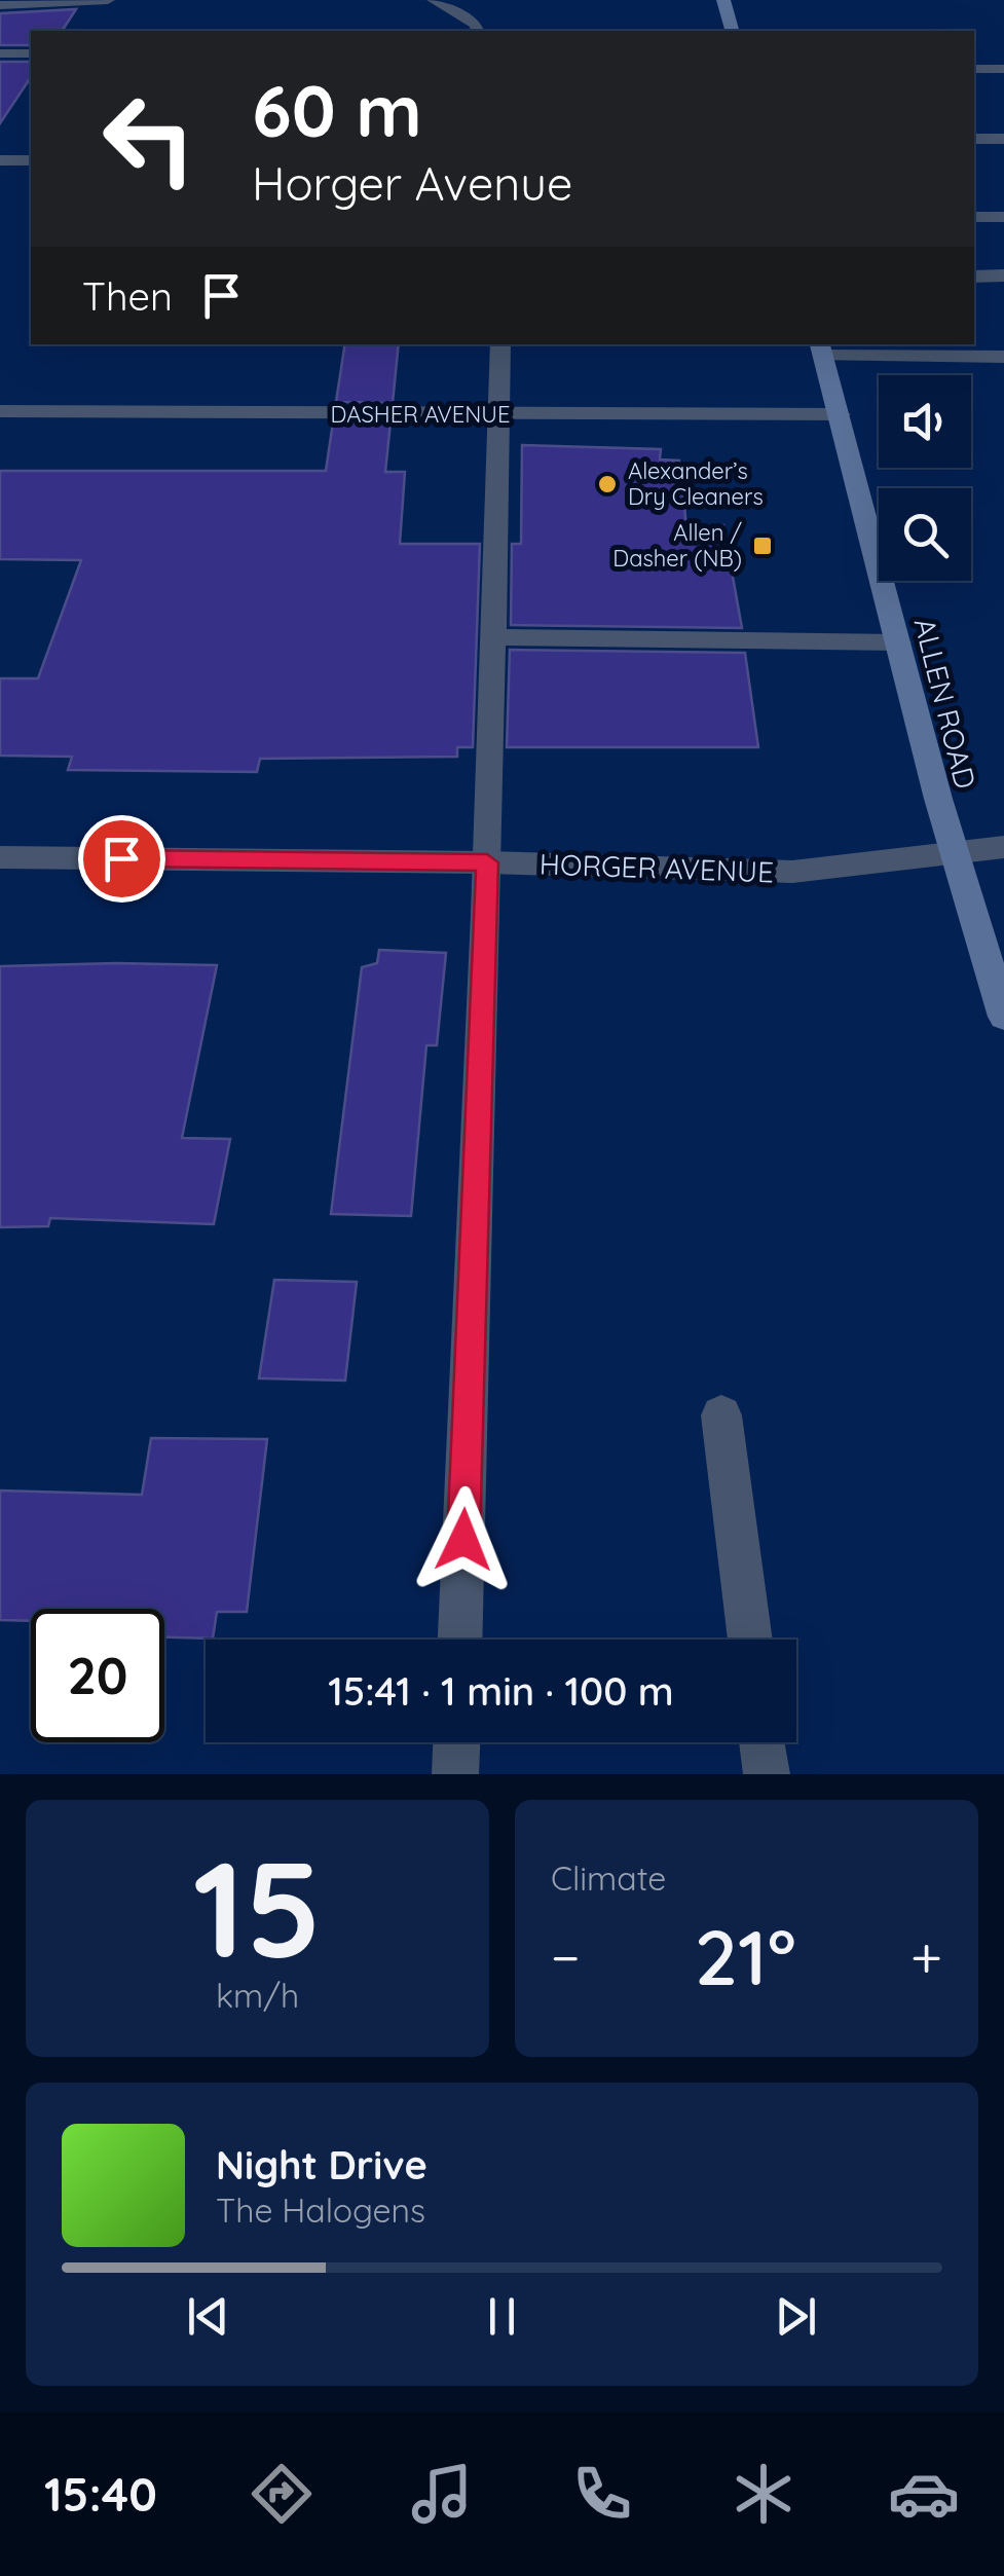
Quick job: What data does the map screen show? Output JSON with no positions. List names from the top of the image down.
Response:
{
  "streets": {
    "main road": ["ALLEN ROAD"],
    "street": ["DASHER AVENUE", "HORGER AVENUE"]
  },
  "crossings": [
    ["DASHER AVENUE", "ALLEN ROAD"],
    ["ALLEN ROAD", "HORGER AVENUE"]
  ],
  "places": {
    "other": ["Alexander’s Dry Cleaners"],
    "transit": ["Allen / Dasher (NB)"]
  },
  "page": {
    "turn": ["60 m", "Horger Avenue"],
    "then": "Then",
    "limit": "20",
    "trip": "15:41 · 1 min · 100 m",
    "tile": [
      ["15", "km/h"],
      "Climate"
    ],
    "heat": ["−", "21°", "+"],
    "song": ["Night Drive", "The Halogens"],
    "tabs": "15:40"
  }
}
